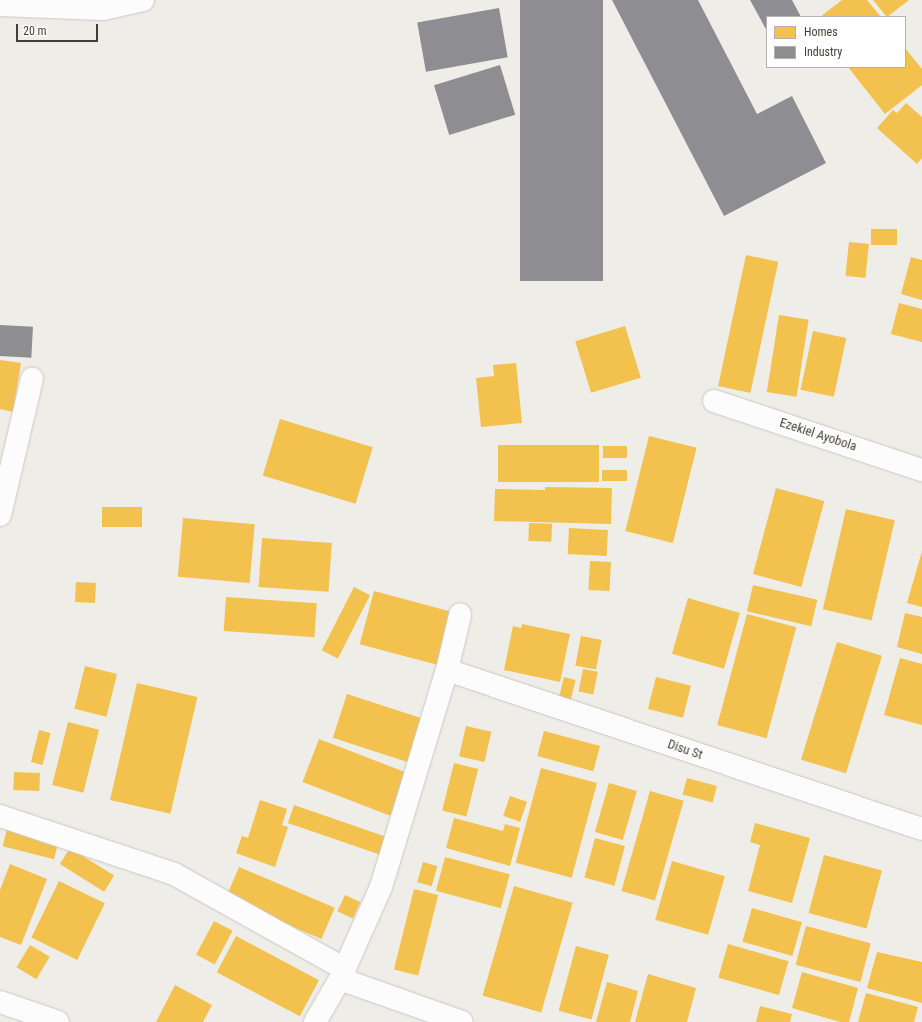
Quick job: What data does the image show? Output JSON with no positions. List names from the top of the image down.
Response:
{
  "streets": {
    "street": ["Ezekiel Ayobola", "Disu St"]
  },
  "legend": ["Homes", "Industry"],
  "scale_bar": "20 m"
}
